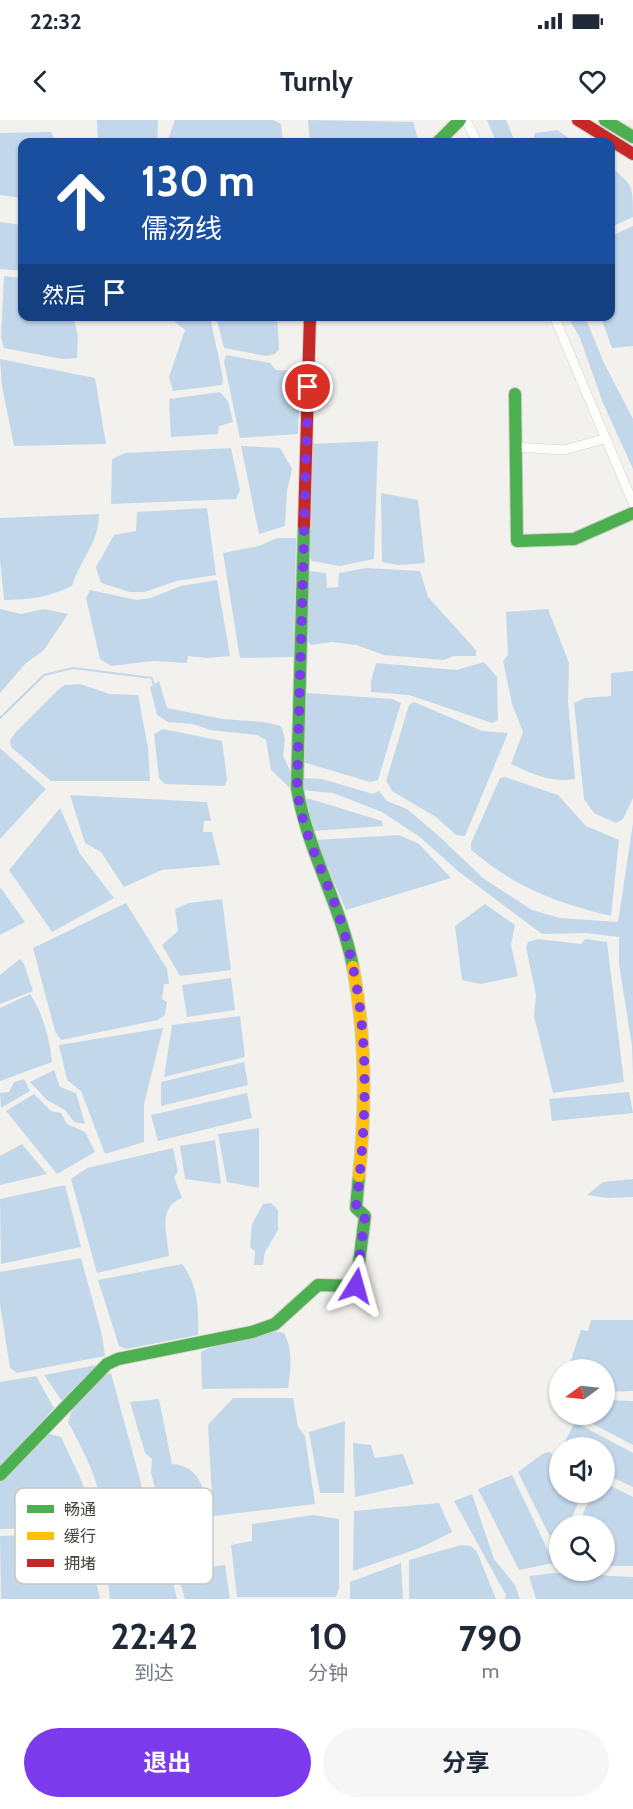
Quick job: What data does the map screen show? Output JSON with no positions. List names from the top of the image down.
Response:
{
  "legend": ["畅通", "缓行", "拥堵"],
  "north": "left",
  "page": {
    "status": "22:32",
    "header": "Turnly",
    "turn": ["130 m", "儒汤线"],
    "then": "然后",
    "eta": [
      "22:42",
      "到达",
      "10",
      "分钟",
      "790",
      "m"
    ],
    "buttons": ["退出", "分享"]
  }
}
